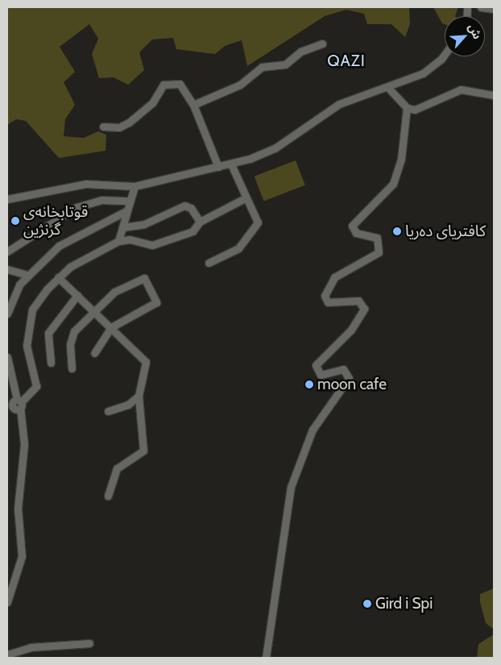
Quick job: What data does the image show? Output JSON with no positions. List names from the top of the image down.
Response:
{
  "districts": ["QAZI"],
  "places": [
    "قوتابخانەی گرنژین",
    "کافتریای دەریا",
    "moon cafe",
    "Gird i Spi"
  ],
  "north": "top right"
}
